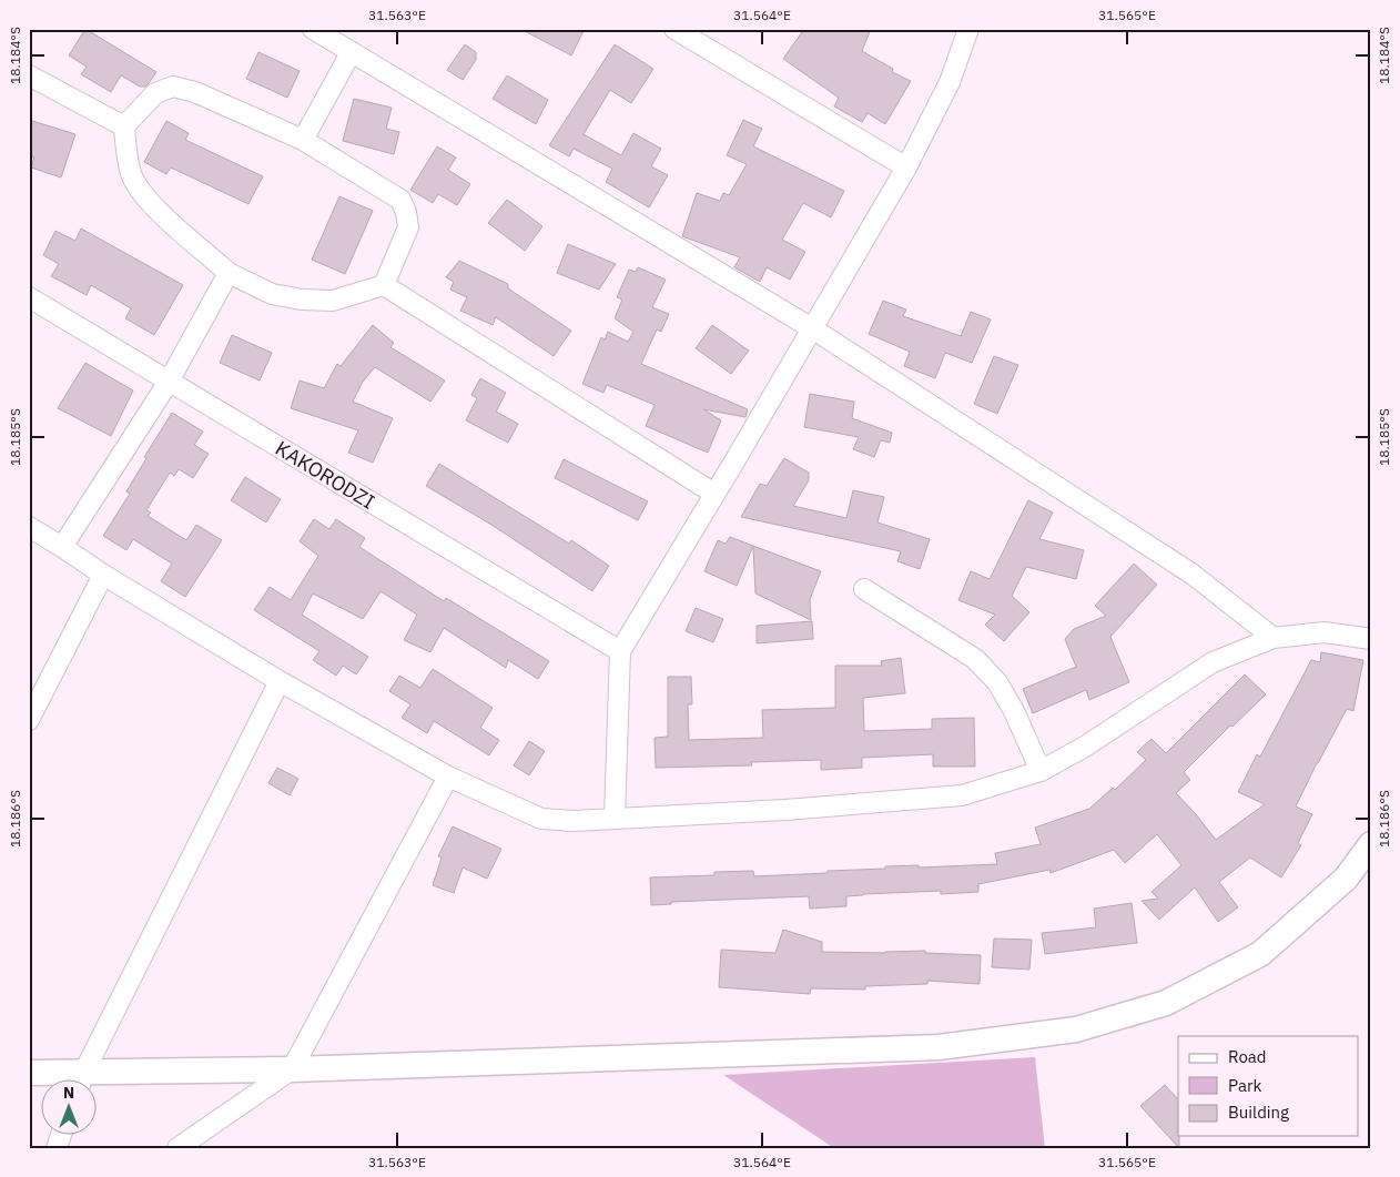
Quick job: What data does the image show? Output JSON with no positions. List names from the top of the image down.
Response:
{
  "streets": {
    "street": ["KAKORODZI"]
  },
  "legend": ["Road", "Park", "Building"],
  "north": "top",
  "coordinates": [
    "31.563°E",
    "31.564°E",
    "31.565°E",
    "18.184°S",
    "18.185°S",
    "18.186°S"
  ]
}
